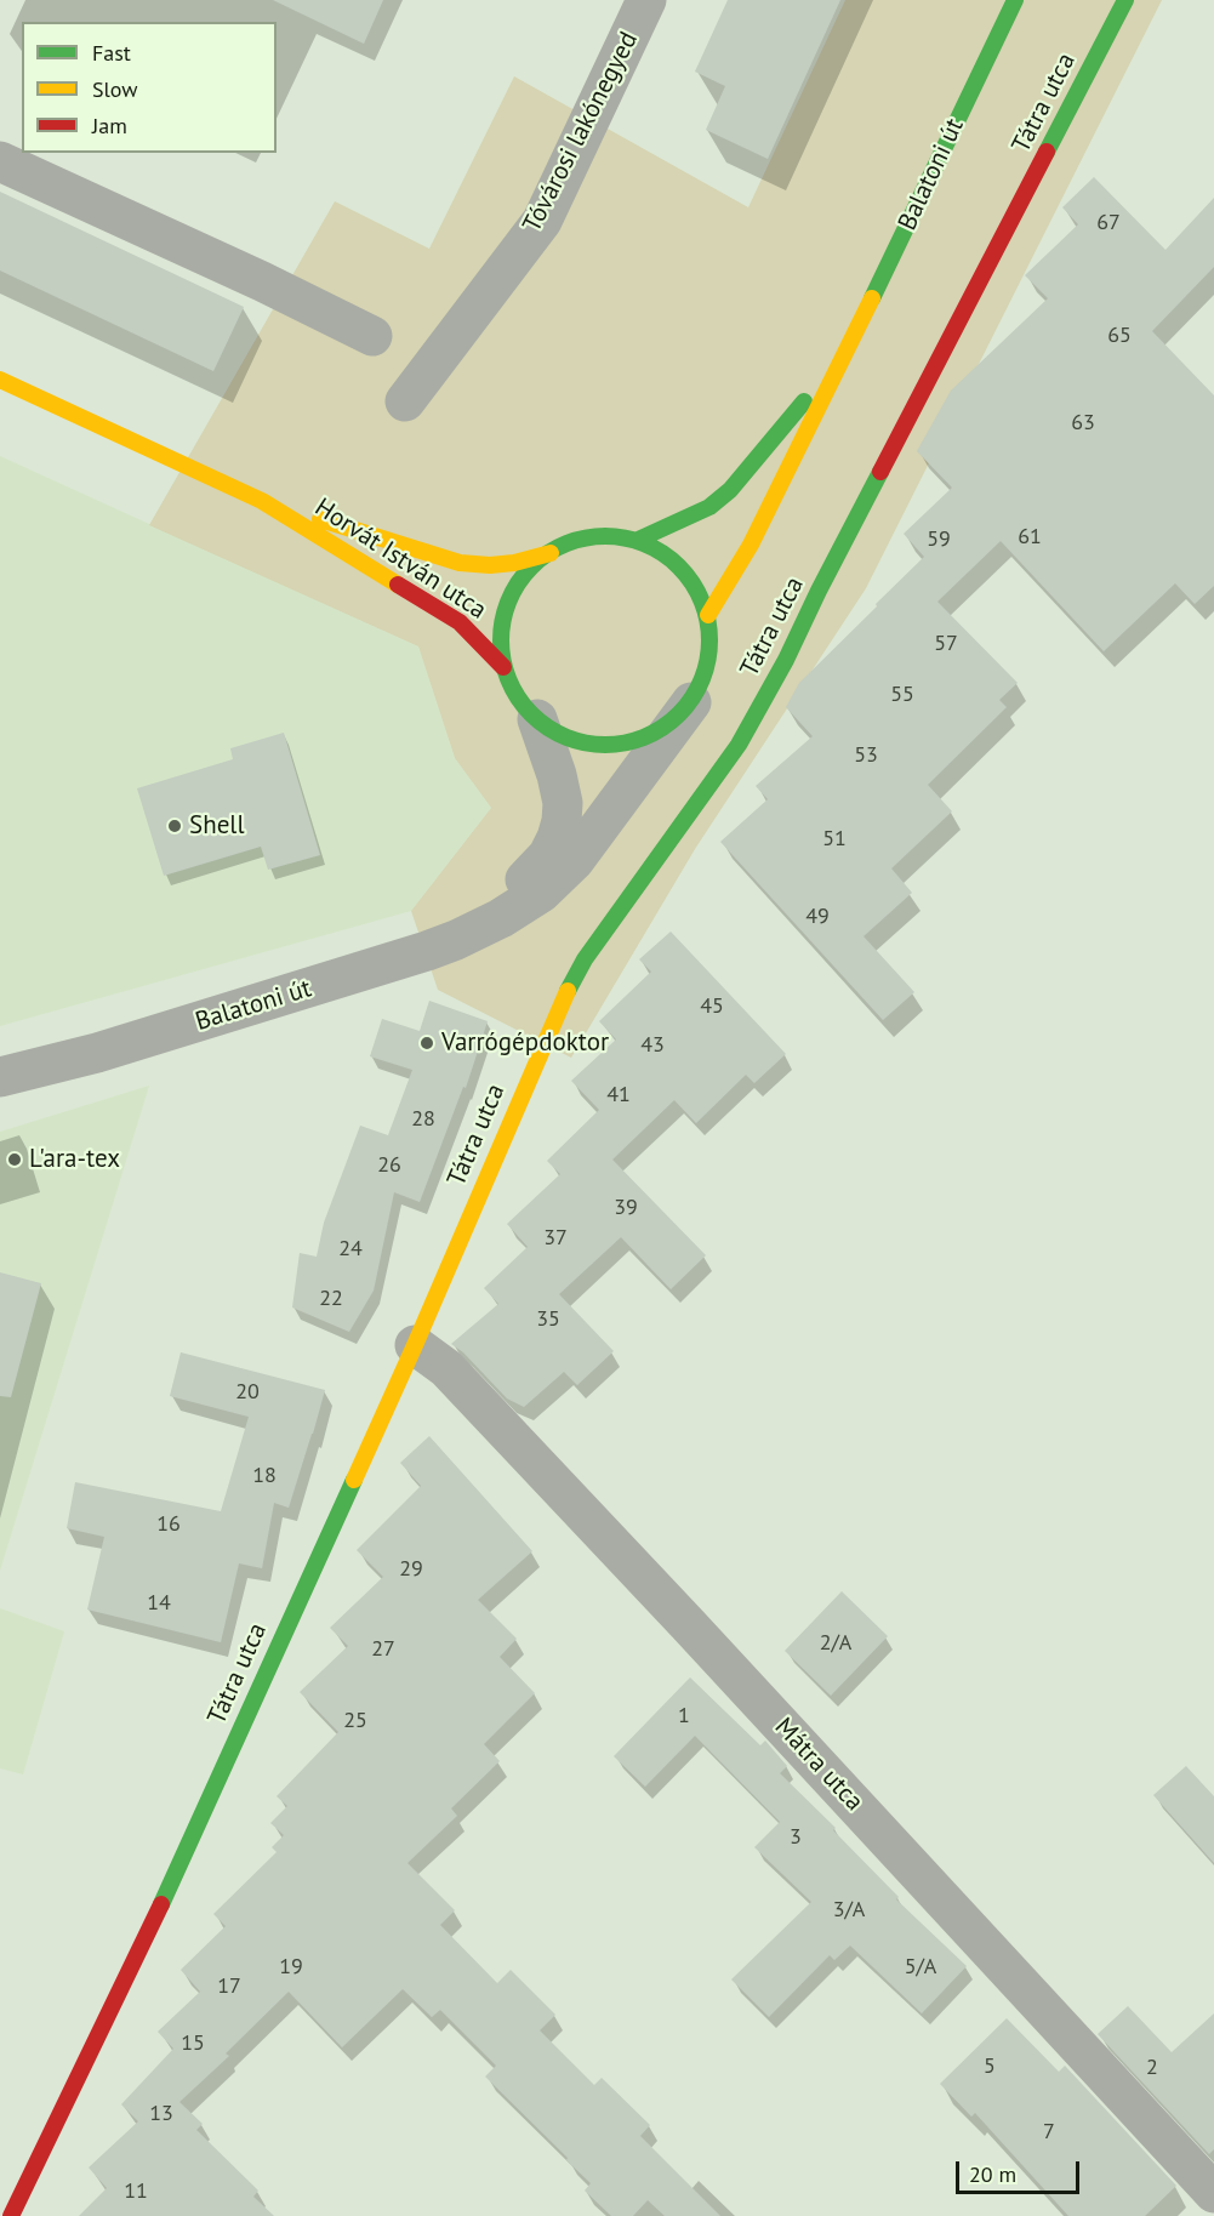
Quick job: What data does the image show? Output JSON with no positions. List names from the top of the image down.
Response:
{
  "streets": {
    "main road": ["Tátra utca", "Balatoni út", "Horvát István utca"],
    "street": ["Tóvárosi lakónegyed", "Mátra utca"]
  },
  "crossings": [
    ["Tátra utca", "Mátra utca"],
    ["Balatoni út", "Horvát István utca"]
  ],
  "places": ["Shell", "Varrógépdoktor", "L'ara-tex"],
  "house_numbers": [
    "67",
    "65",
    "63",
    "61",
    "59",
    "57",
    "55",
    "53",
    "51",
    "49",
    "45",
    "43",
    "41",
    "28",
    "26",
    "39",
    "37",
    "24",
    "22",
    "35",
    "20",
    "18",
    "16",
    "29",
    "14",
    "2/A",
    "27",
    "1",
    "25",
    "3",
    "3/A",
    "19",
    "5/A",
    "17",
    "15",
    "5",
    "2",
    "13",
    "7",
    "11"
  ],
  "legend": ["Fast", "Slow", "Jam"],
  "scale_bar": "20 m"
}
